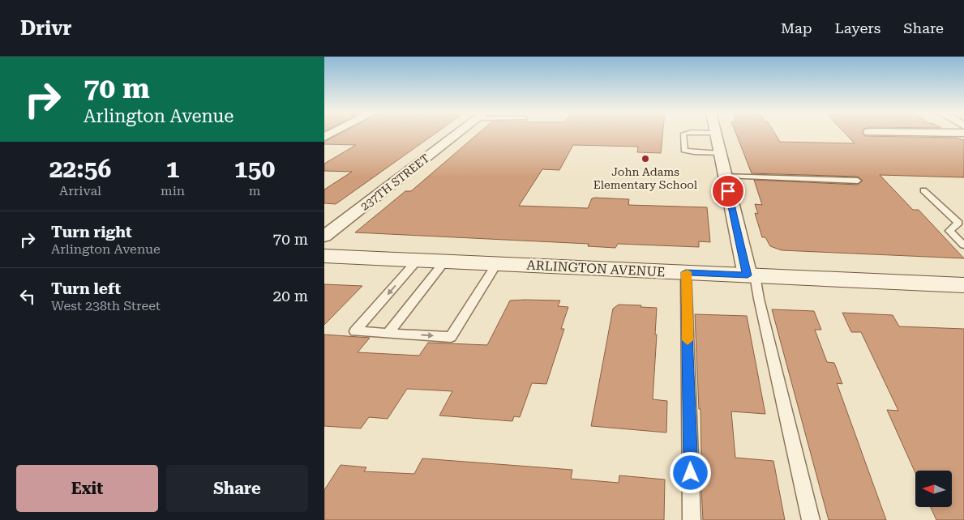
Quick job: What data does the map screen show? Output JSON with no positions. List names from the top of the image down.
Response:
{
  "streets": {
    "main road": ["ARLINGTON AVENUE"],
    "street": ["237TH STREET"]
  },
  "places": ["John Adams Elementary School"],
  "north": "left",
  "page": {
    "header": "Drivr",
    "nav": ["Map", "Layers", "Share"],
    "turn": ["70 m", "Arlington Avenue"],
    "eta": [
      "22:56",
      "Arrival",
      "1",
      "min",
      "150",
      "m"
    ],
    "list": [
      {
        "name": "Turn right",
        "note": "Arlington Avenue",
        "value": "70 m"
      },
      {
        "name": "Turn left",
        "note": "West 238th Street",
        "value": "20 m"
      }
    ],
    "buttons": ["Exit", "Share"]
  }
}
